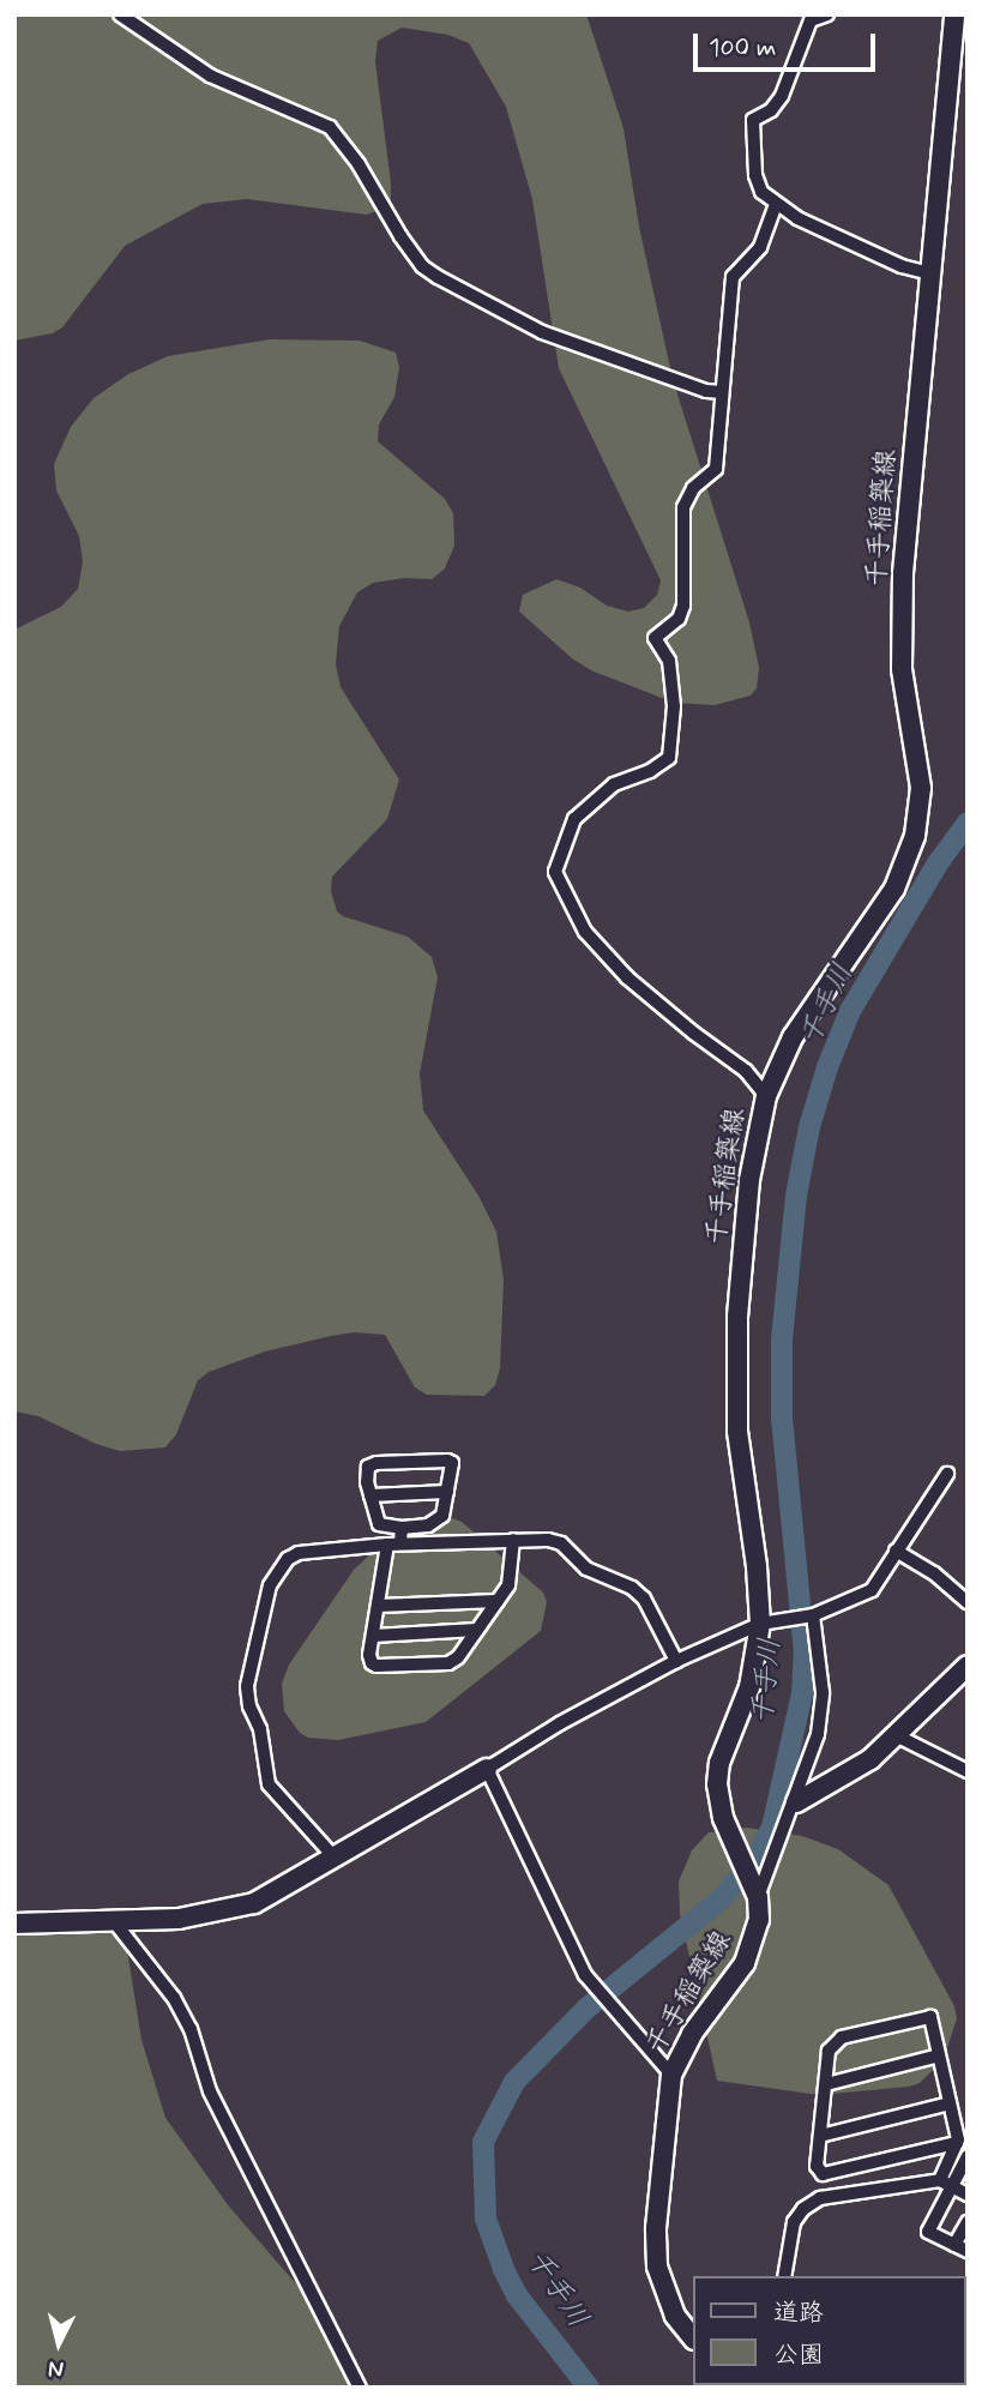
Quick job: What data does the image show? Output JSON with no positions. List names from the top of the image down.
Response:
{
  "streets": {
    "main road": ["千手稲築線"]
  },
  "water": ["千手川"],
  "legend": ["道路", "公園"],
  "scale_bar": "100 m",
  "north": "bottom"
}
